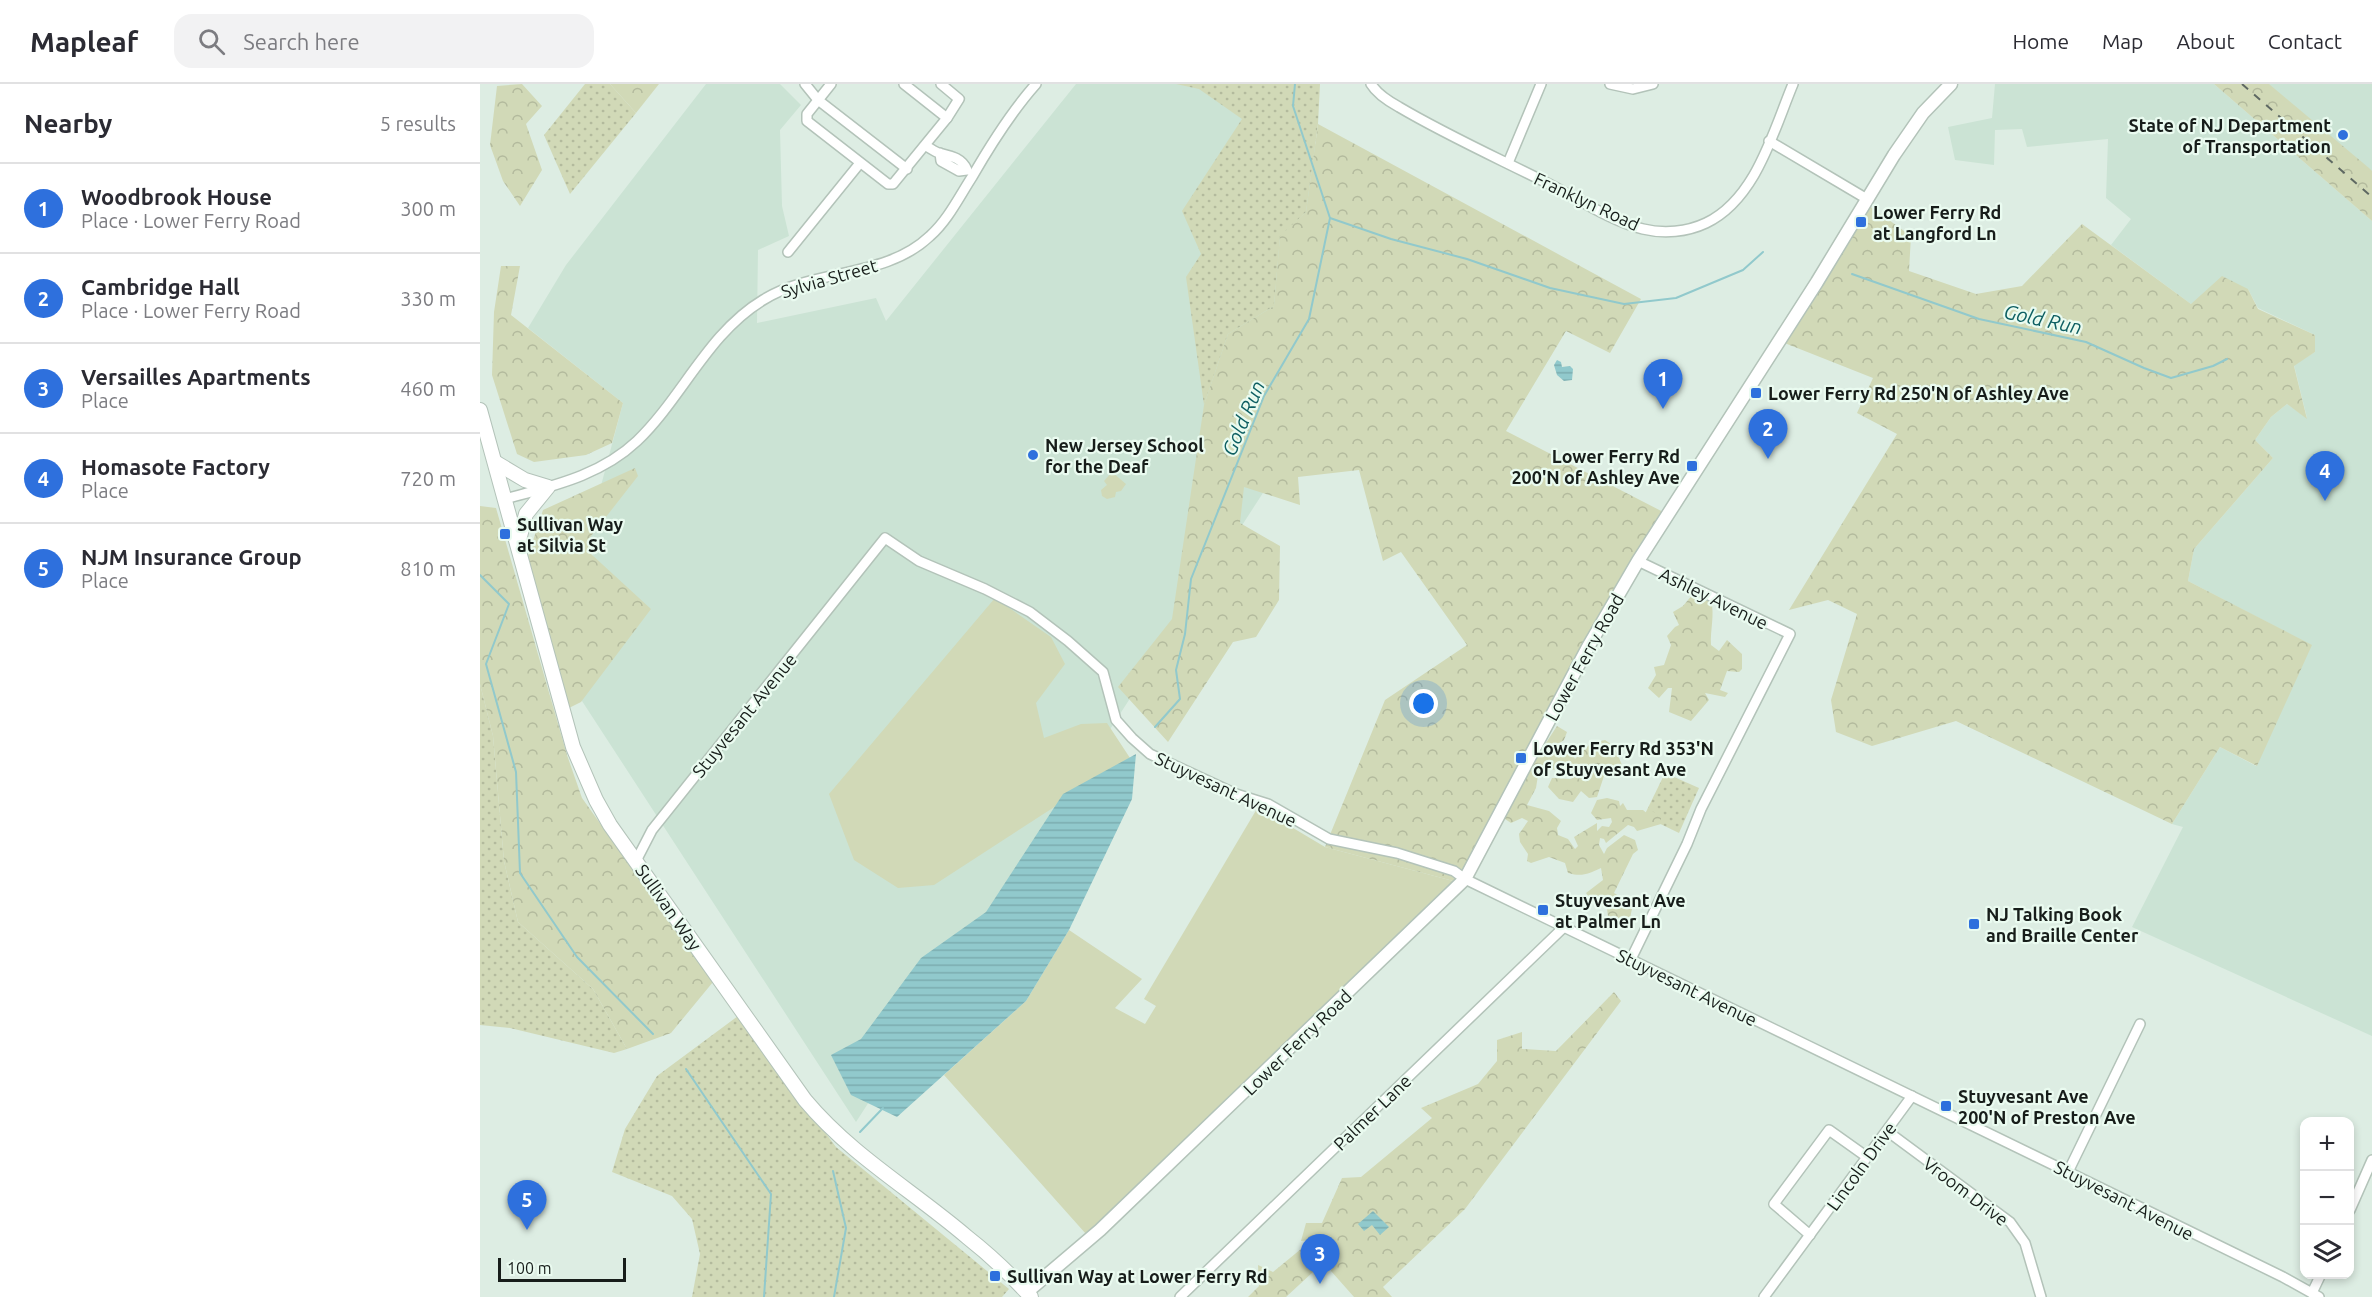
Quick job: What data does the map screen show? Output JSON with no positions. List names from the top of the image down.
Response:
{
  "streets": {
    "main road": ["Sullivan Way"],
    "street": [
      "Franklyn Road",
      "Sylvia Street",
      "Ashley Avenue",
      "Lower Ferry Road",
      "Stuyvesant Avenue",
      "Palmer Lane",
      "Lincoln Drive",
      "Vroom Drive"
    ]
  },
  "crossings": [
    ["Sylvia Street", "Sullivan Way"],
    ["Ashley Avenue", "Lower Ferry Road"],
    ["Ashley Avenue", "Stuyvesant Avenue"],
    ["Lower Ferry Road", "Stuyvesant Avenue"],
    ["Lower Ferry Road", "Sullivan Way"],
    ["Stuyvesant Avenue", "Sullivan Way"],
    ["Stuyvesant Avenue", "Palmer Lane"],
    ["Stuyvesant Avenue", "Lincoln Drive"],
    ["Lincoln Drive", "Vroom Drive"]
  ],
  "water": ["Gold Run"],
  "places": {
    "other": ["State of NJ Department of Transportation", "New Jersey School for the Deaf"],
    "transit": [
      "Lower Ferry Rd at Langford Ln",
      "Lower Ferry Rd 250'N of Ashley Ave",
      "Lower Ferry Rd 200'N of Ashley Ave",
      "Sullivan Way at Silvia St",
      "Lower Ferry Rd 353'N of Stuyvesant Ave",
      "Stuyvesant Ave at Palmer Ln",
      "NJ Talking Book and Braille Center",
      "Stuyvesant Ave 200'N of Preston Ave",
      "Sullivan Way at Lower Ferry Rd"
    ]
  },
  "scale_bar": "100 m",
  "page": {
    "header": "Mapleaf",
    "search": "Search here",
    "nav": [
      "Home",
      "Map",
      "About",
      "Contact"
    ],
    "heading": ["Nearby", "5 results"],
    "list": [
      {
        "mark": "1",
        "name": "Woodbrook House",
        "note": "Place · Lower Ferry Road",
        "value": "300 m"
      },
      {
        "mark": "2",
        "name": "Cambridge Hall",
        "note": "Place · Lower Ferry Road",
        "value": "330 m"
      },
      {
        "mark": "3",
        "name": "Versailles Apartments",
        "note": "Place",
        "value": "460 m"
      },
      {
        "mark": "4",
        "name": "Homasote Factory",
        "note": "Place",
        "value": "720 m"
      },
      {
        "mark": "5",
        "name": "NJM Insurance Group",
        "note": "Place",
        "value": "810 m"
      }
    ],
    "pins": [
      "1",
      "2",
      "4",
      "5",
      "3"
    ],
    "map_buttons": ["+", "−"],
    "scale": "100 m"
  }
}
